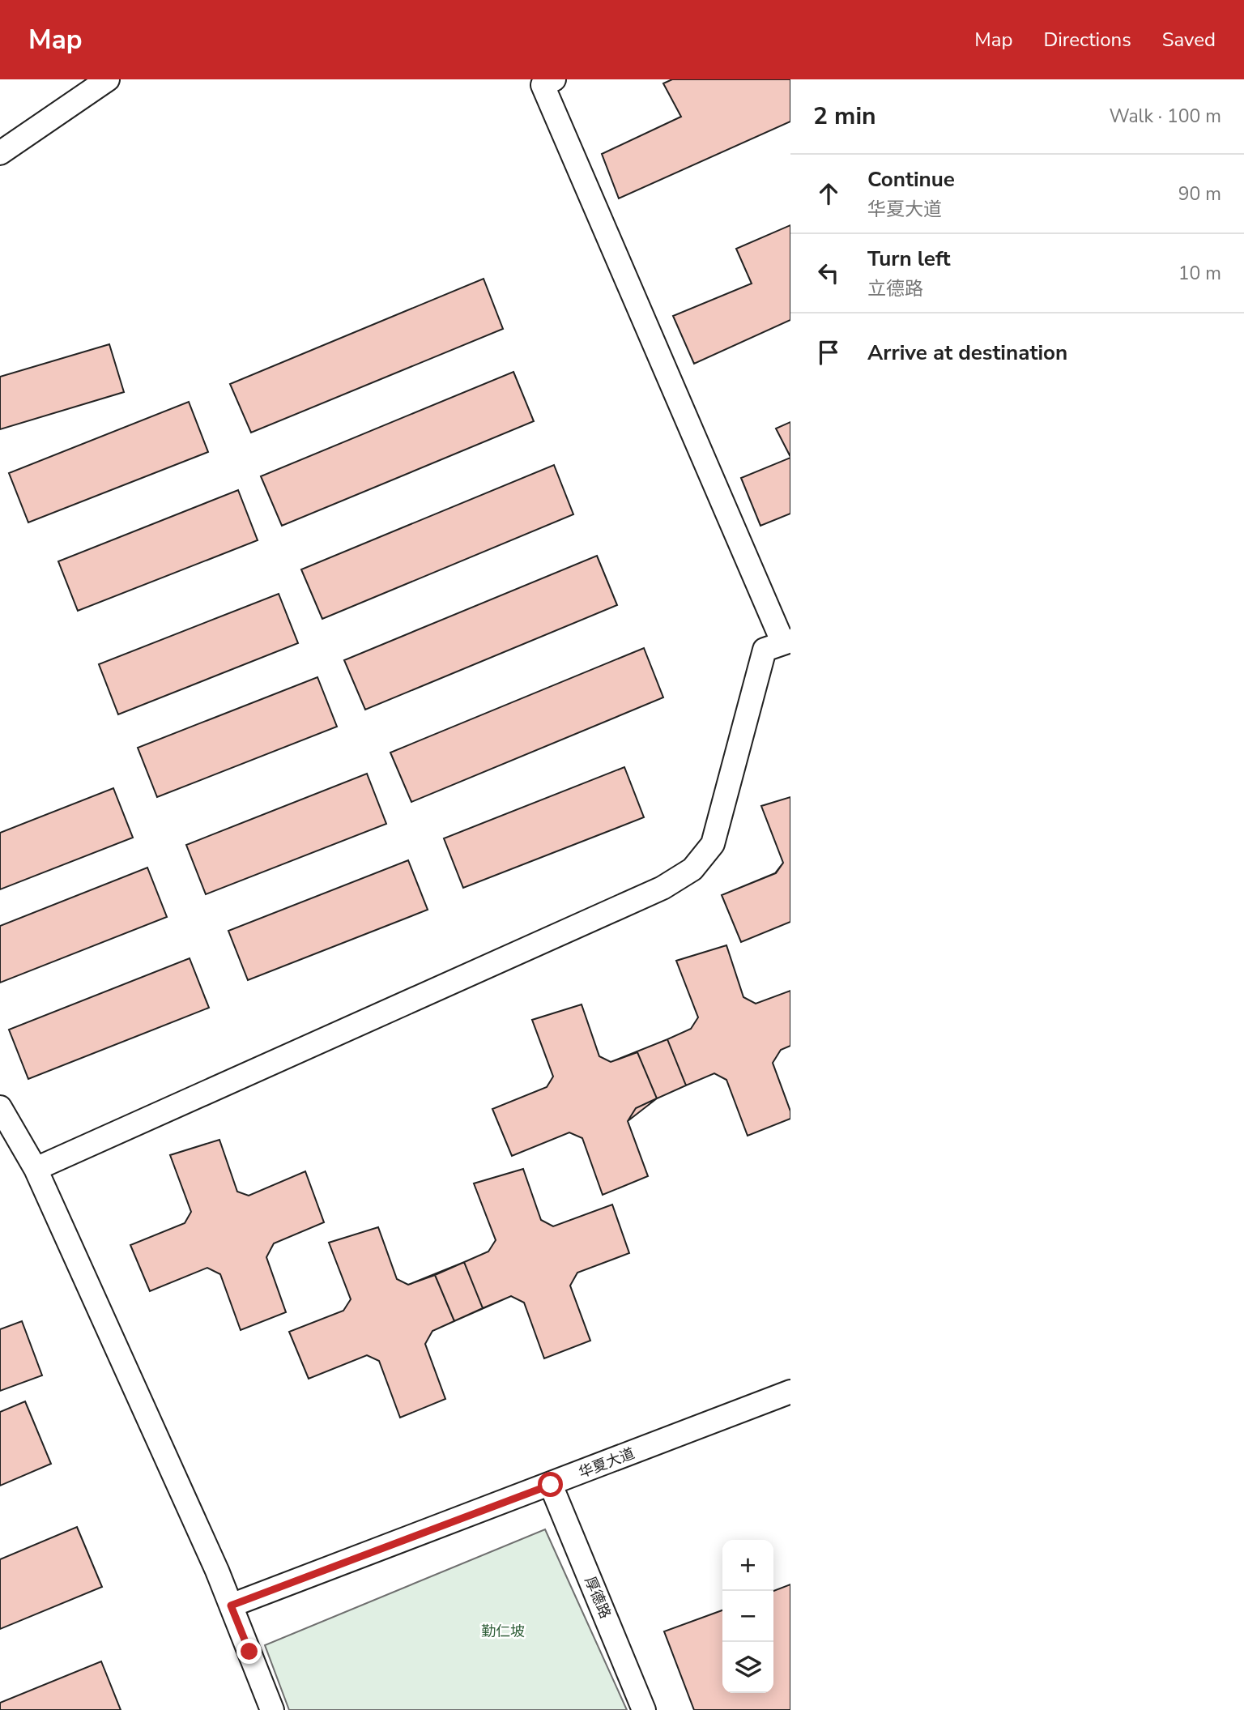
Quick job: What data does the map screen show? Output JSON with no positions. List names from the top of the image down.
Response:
{
  "streets": {
    "street": ["华夏大道", "厚德路"]
  },
  "crossings": [
    ["华夏大道", "厚德路"]
  ],
  "parks": ["勤仁坡"],
  "page": {
    "header": "Map",
    "nav": ["Map", "Directions", "Saved"],
    "heading": ["2 min", "Walk · 100 m"],
    "list": [
      ["Continue", "华夏大道", "90 m"],
      ["Turn left", "立德路", "10 m"],
      "Arrive at destination"
    ],
    "map_buttons": ["+", "−"]
  }
}
